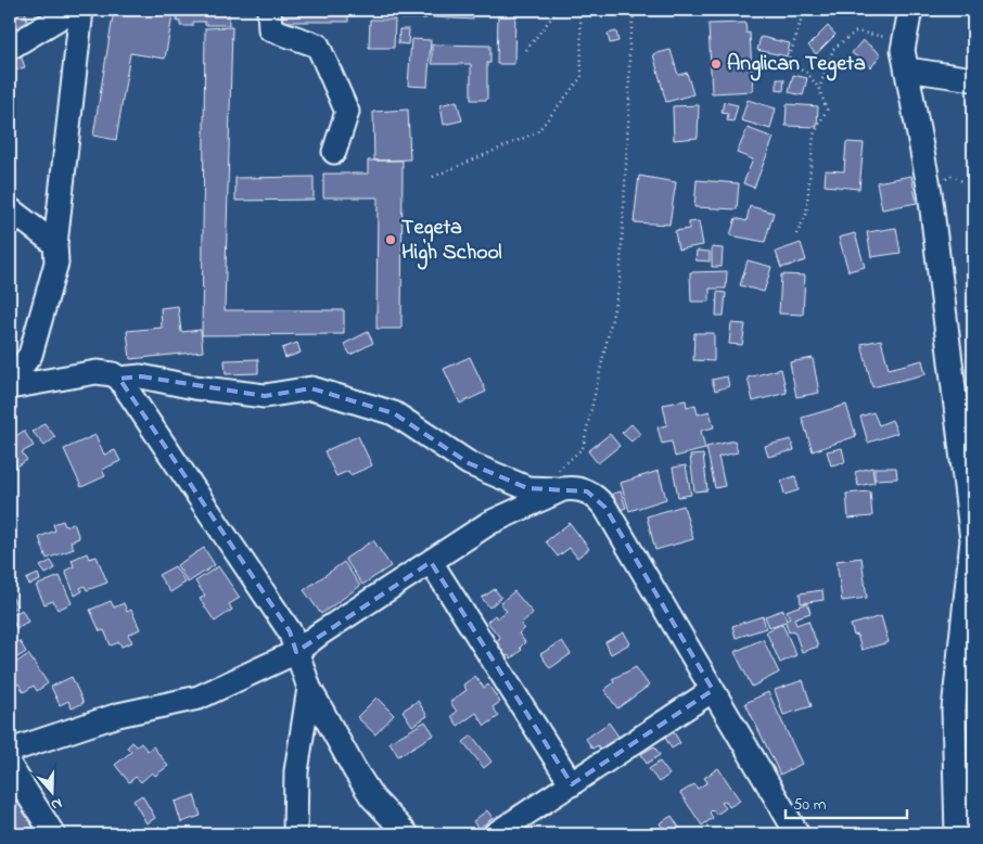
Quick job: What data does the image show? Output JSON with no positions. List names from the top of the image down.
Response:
{
  "places": ["Anglican Tegeta", "Tegeta High School"],
  "scale_bar": "50 m",
  "north": "bottom"
}
